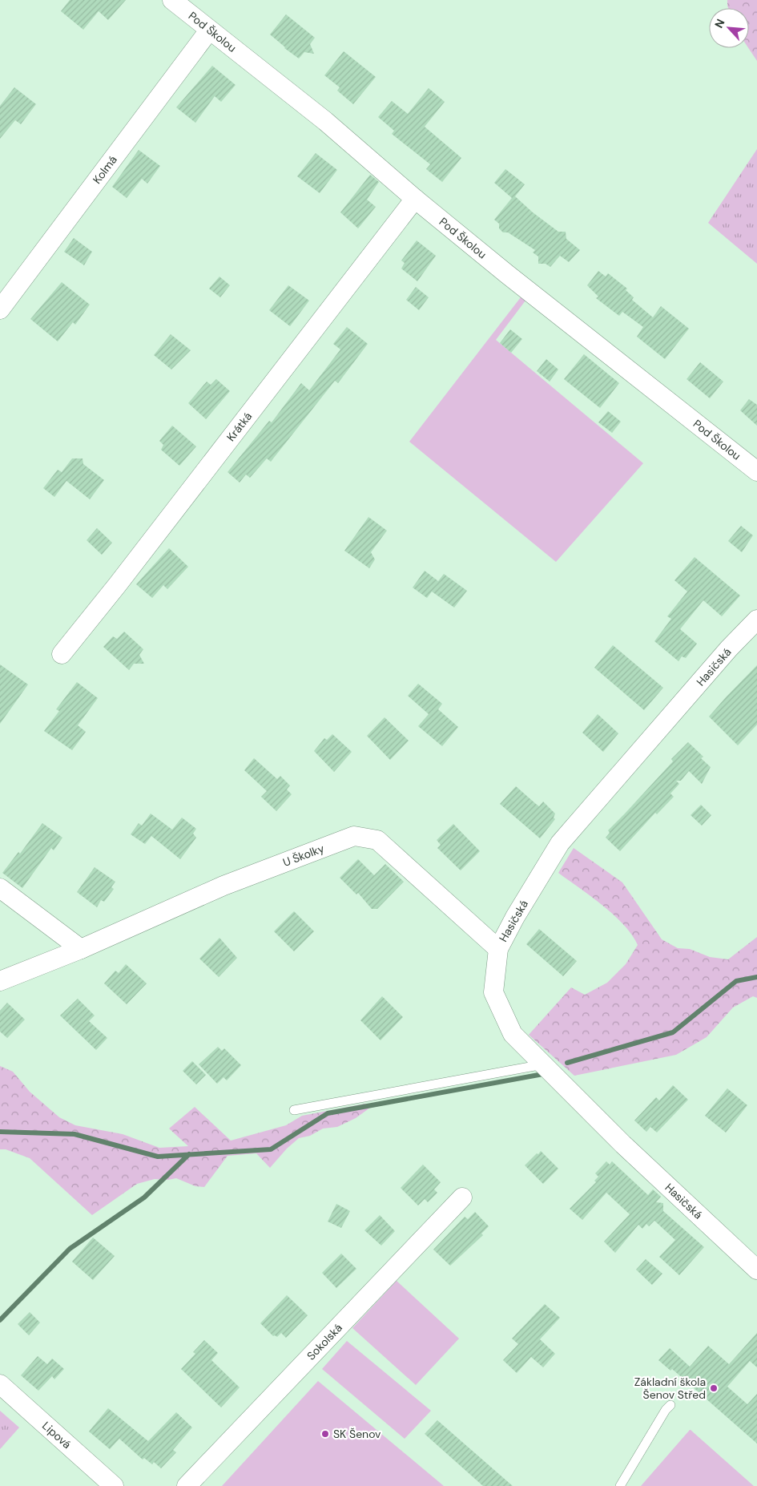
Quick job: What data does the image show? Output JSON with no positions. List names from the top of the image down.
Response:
{
  "streets": {
    "street": [
      "Pod Školou",
      "Kolmá",
      "Krátká",
      "Hasičská",
      "U Školky",
      "Sokolská",
      "Lipová"
    ]
  },
  "crossings": [
    ["Pod Školou", "Kolmá"],
    ["Pod Školou", "Krátká"],
    ["Hasičská", "U Školky"]
  ],
  "places": ["Základní škola Šenov Střed", "SK Šenov"],
  "north": "top left"
}
